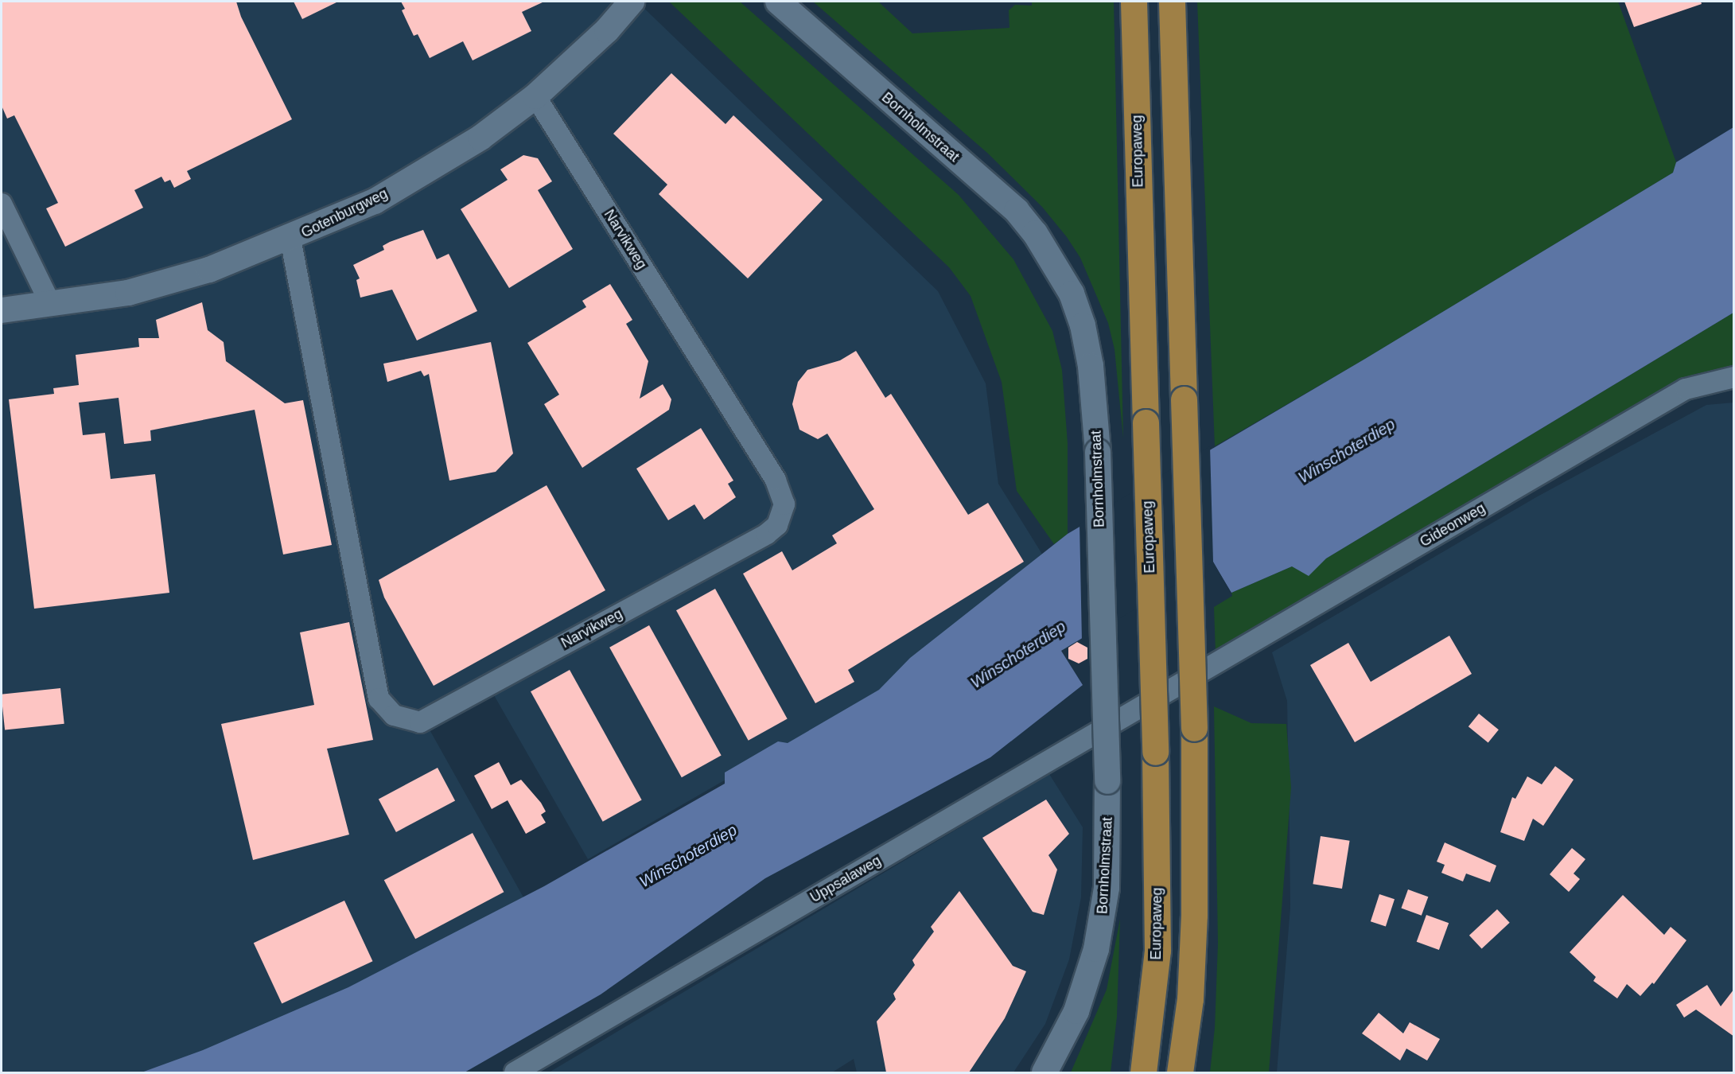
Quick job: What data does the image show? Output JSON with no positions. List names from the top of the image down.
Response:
{
  "streets": {
    "highway": ["Europaweg"],
    "street": [
      "Bornholmstraat",
      "Gotenburgweg",
      "Narvikweg",
      "Gideonweg",
      "Uppsalaweg"
    ]
  },
  "crossings": [
    ["Gotenburgweg", "Narvikweg"],
    ["Gideonweg", "Uppsalaweg"]
  ],
  "water": ["Winschoterdiep"]
}
